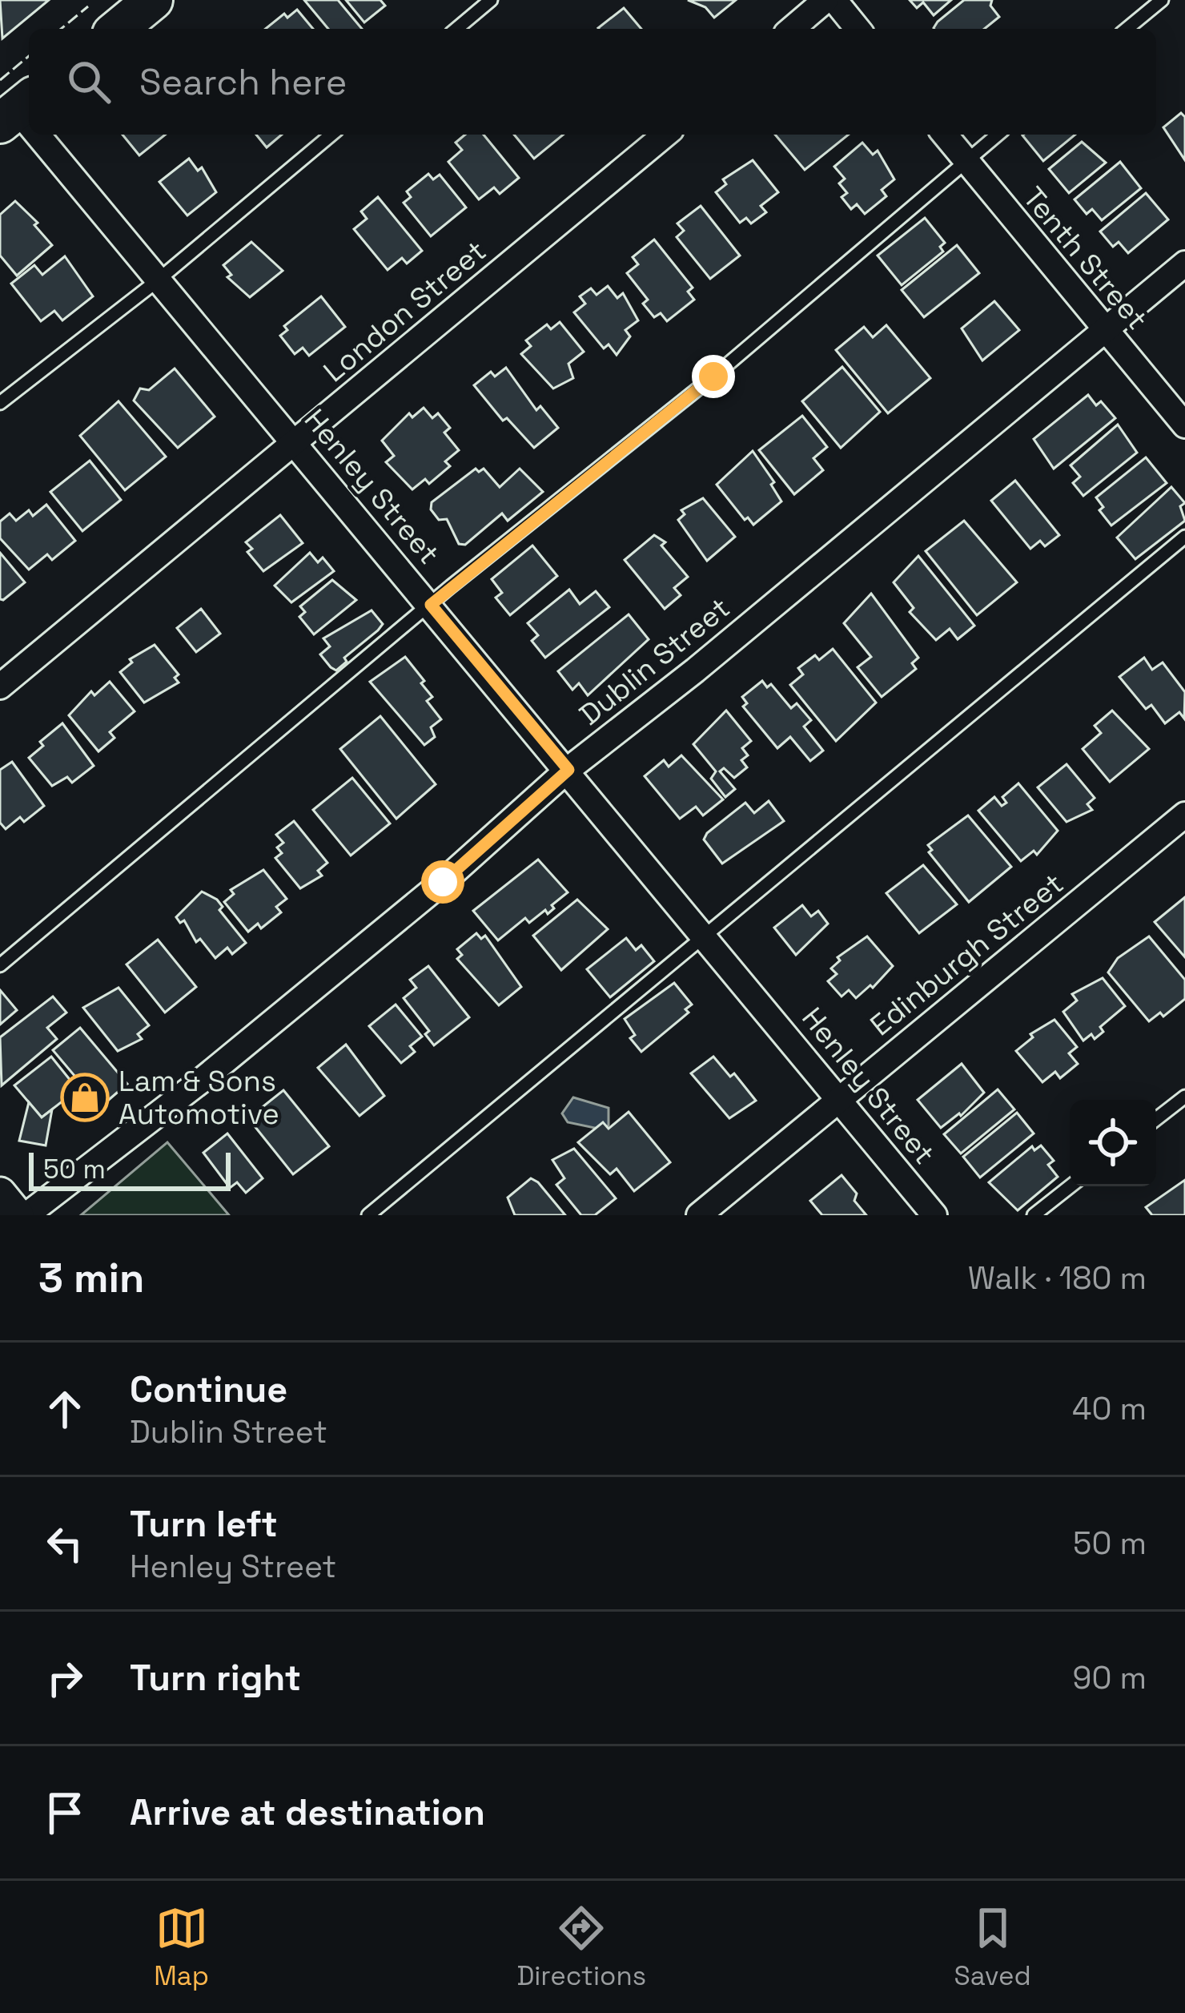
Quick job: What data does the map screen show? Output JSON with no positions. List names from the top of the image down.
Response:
{
  "streets": {
    "street": [
      "Tenth Street",
      "London Street",
      "Henley Street",
      "Dublin Street",
      "Edinburgh Street"
    ]
  },
  "crossings": [
    ["Tenth Street", "Dublin Street"],
    ["London Street", "Henley Street"],
    ["Henley Street", "Dublin Street"],
    ["Henley Street", "Edinburgh Street"]
  ],
  "places": {
    "shop": ["Lam & Sons Automotive"]
  },
  "scale_bar": "50 m",
  "page": {
    "search": "Search here",
    "scale": "50 m",
    "heading": ["3 min", "Walk · 180 m"],
    "list": [
      ["Continue", "Dublin Street", "40 m"],
      ["Turn left", "Henley Street", "50 m"],
      ["Turn right", "90 m"],
      "Arrive at destination"
    ],
    "nav": ["Map", "Directions", "Saved"]
  }
}
